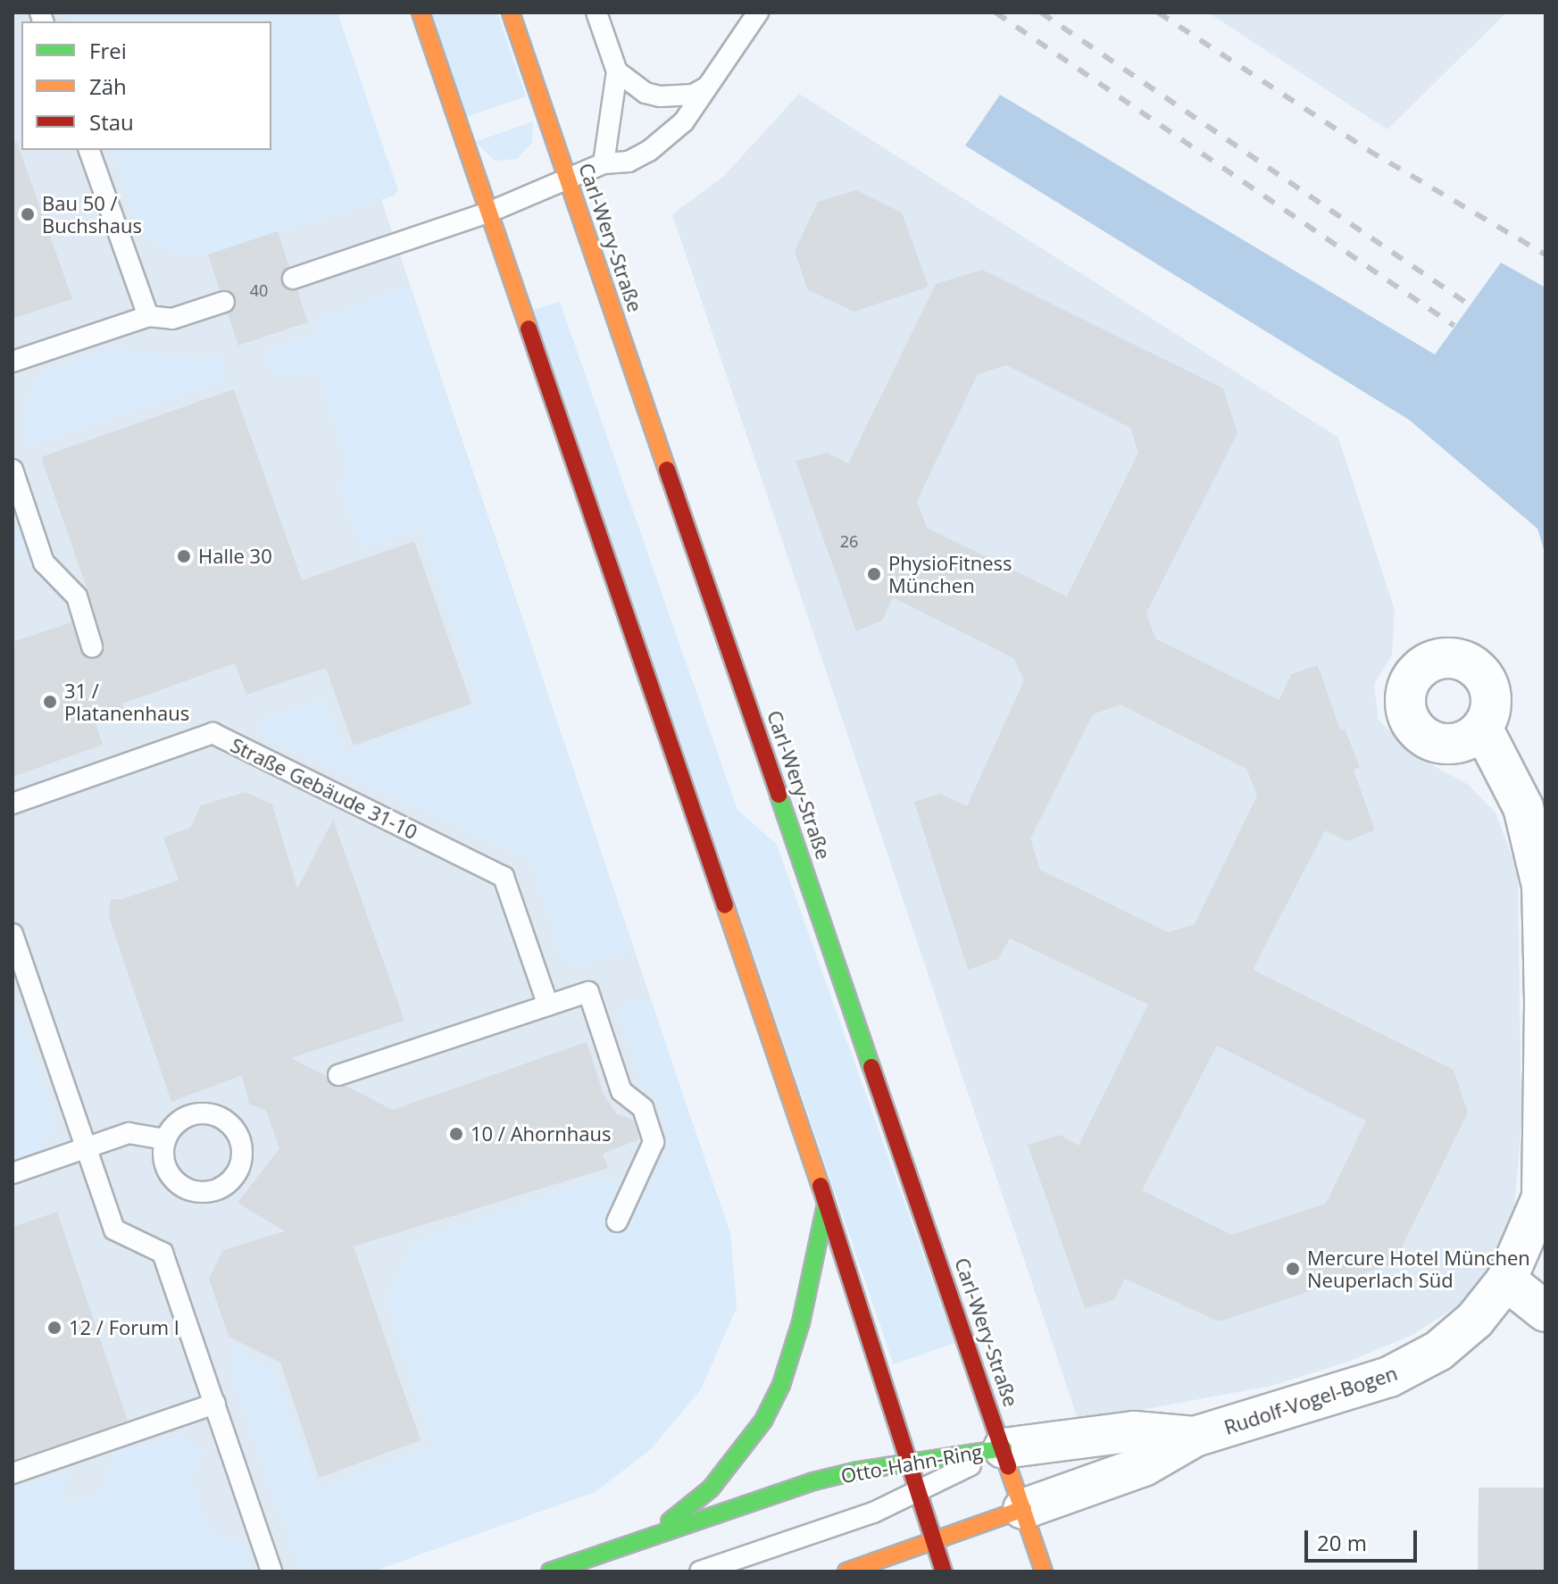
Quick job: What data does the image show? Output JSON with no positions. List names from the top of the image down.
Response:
{
  "streets": {
    "main road": ["Carl-Wery-Straße", "Otto-Hahn-Ring"],
    "street": ["Rudolf-Vogel-Bogen"],
    "lane": ["Straße Gebäude 31-10"]
  },
  "crossings": [
    ["Carl-Wery-Straße", "Rudolf-Vogel-Bogen"],
    ["Carl-Wery-Straße", "Otto-Hahn-Ring"],
    ["Rudolf-Vogel-Bogen", "Otto-Hahn-Ring"]
  ],
  "places": [
    "Bau 50 / Buchshaus",
    "Halle 30",
    "PhysioFitness München",
    "31 / Platanenhaus",
    "10 / Ahornhaus",
    "Mercure Hotel München Neuperlach Süd",
    "12 / Forum I"
  ],
  "house_numbers": ["40", "26"],
  "legend": ["Frei", "Zäh", "Stau"],
  "scale_bar": "20 m"
}
